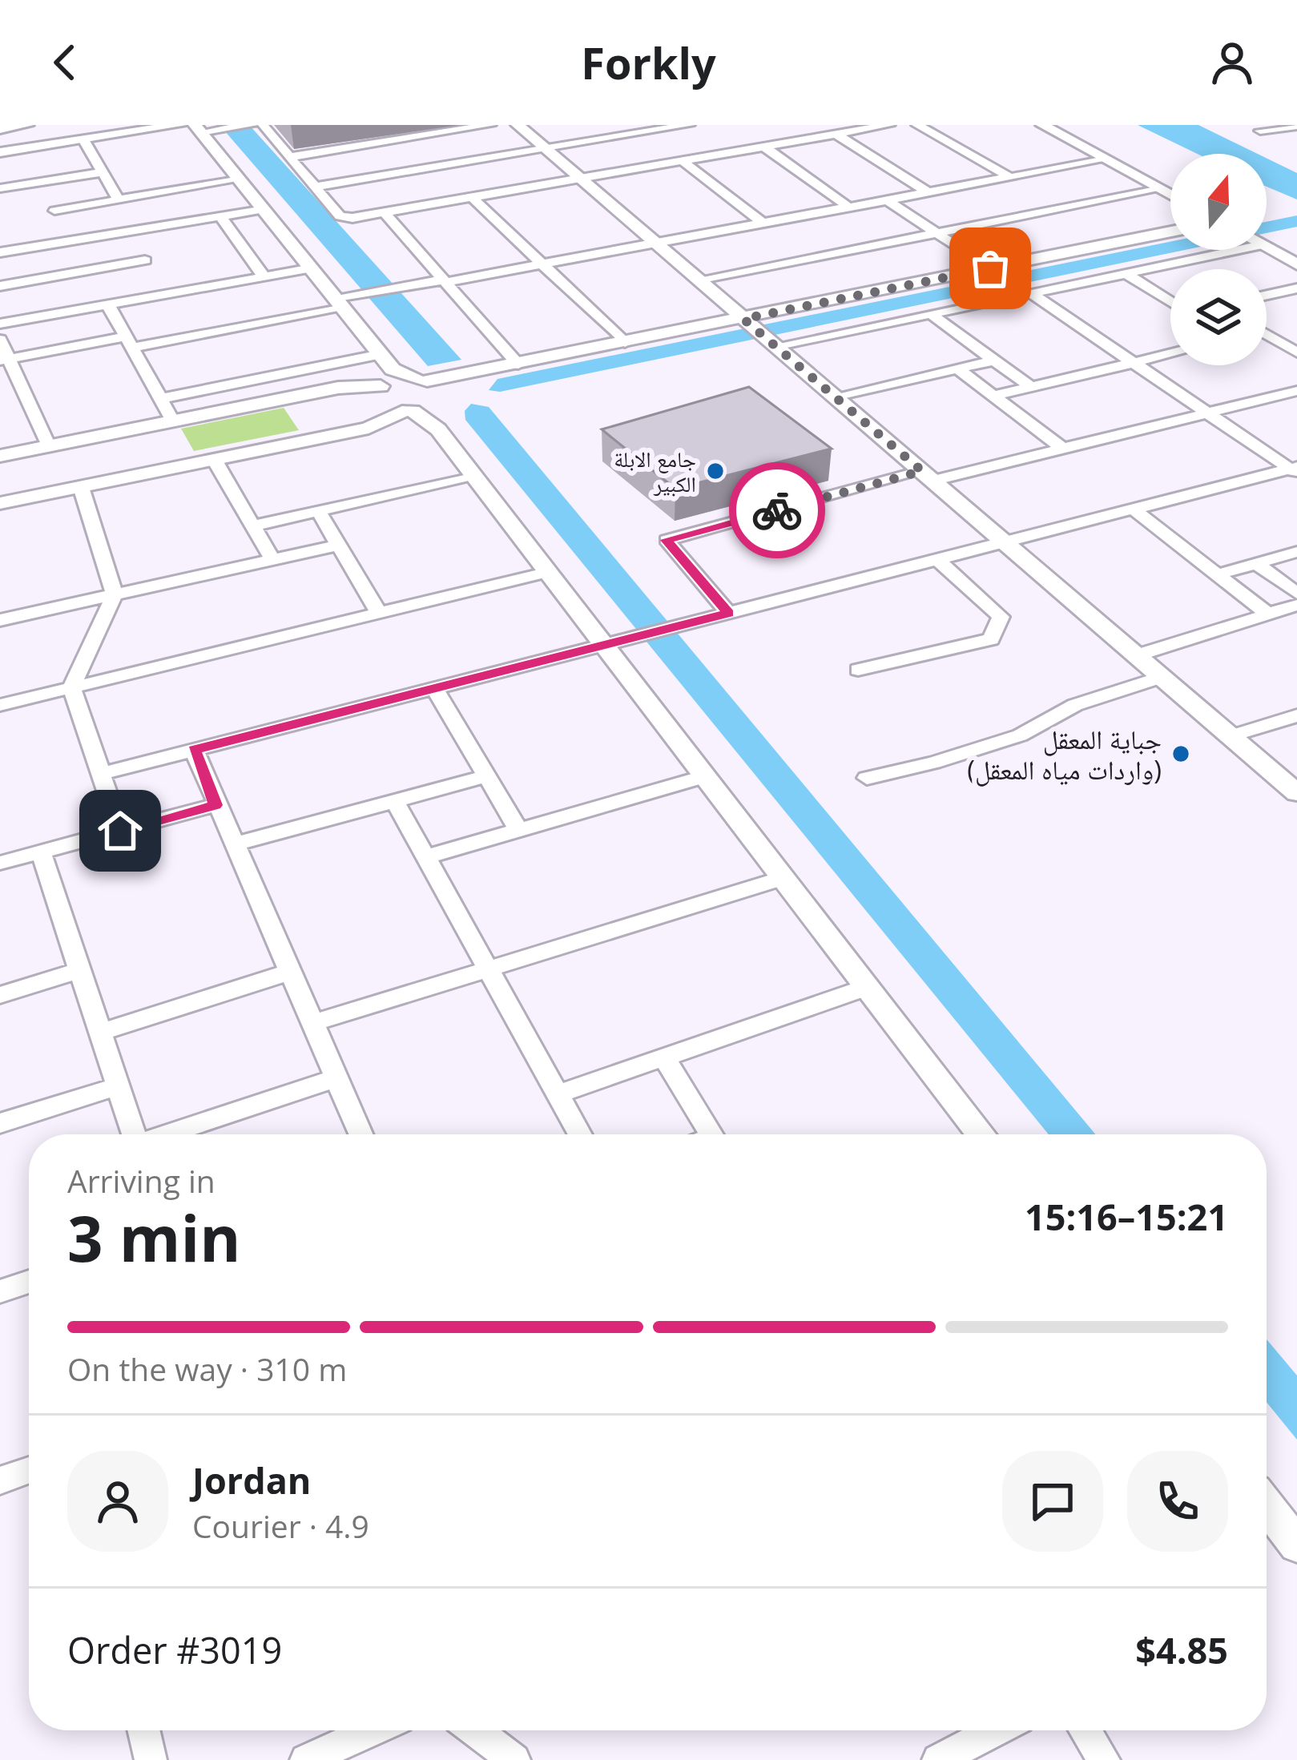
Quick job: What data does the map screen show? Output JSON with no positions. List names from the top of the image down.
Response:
{
  "places": ["جامع الابلة الكبير", "جباية المعقل (واردات مياه المعقل)"],
  "north": "top",
  "page": {
    "header": "Forkly",
    "heading": ["3 min", "Arriving in", "15:16–15:21"],
    "panel": [
      "Jordan",
      "Courier · 4.9",
      "Order #3019",
      "$4.85"
    ],
    "bar": "On the way · 310 m"
  }
}
